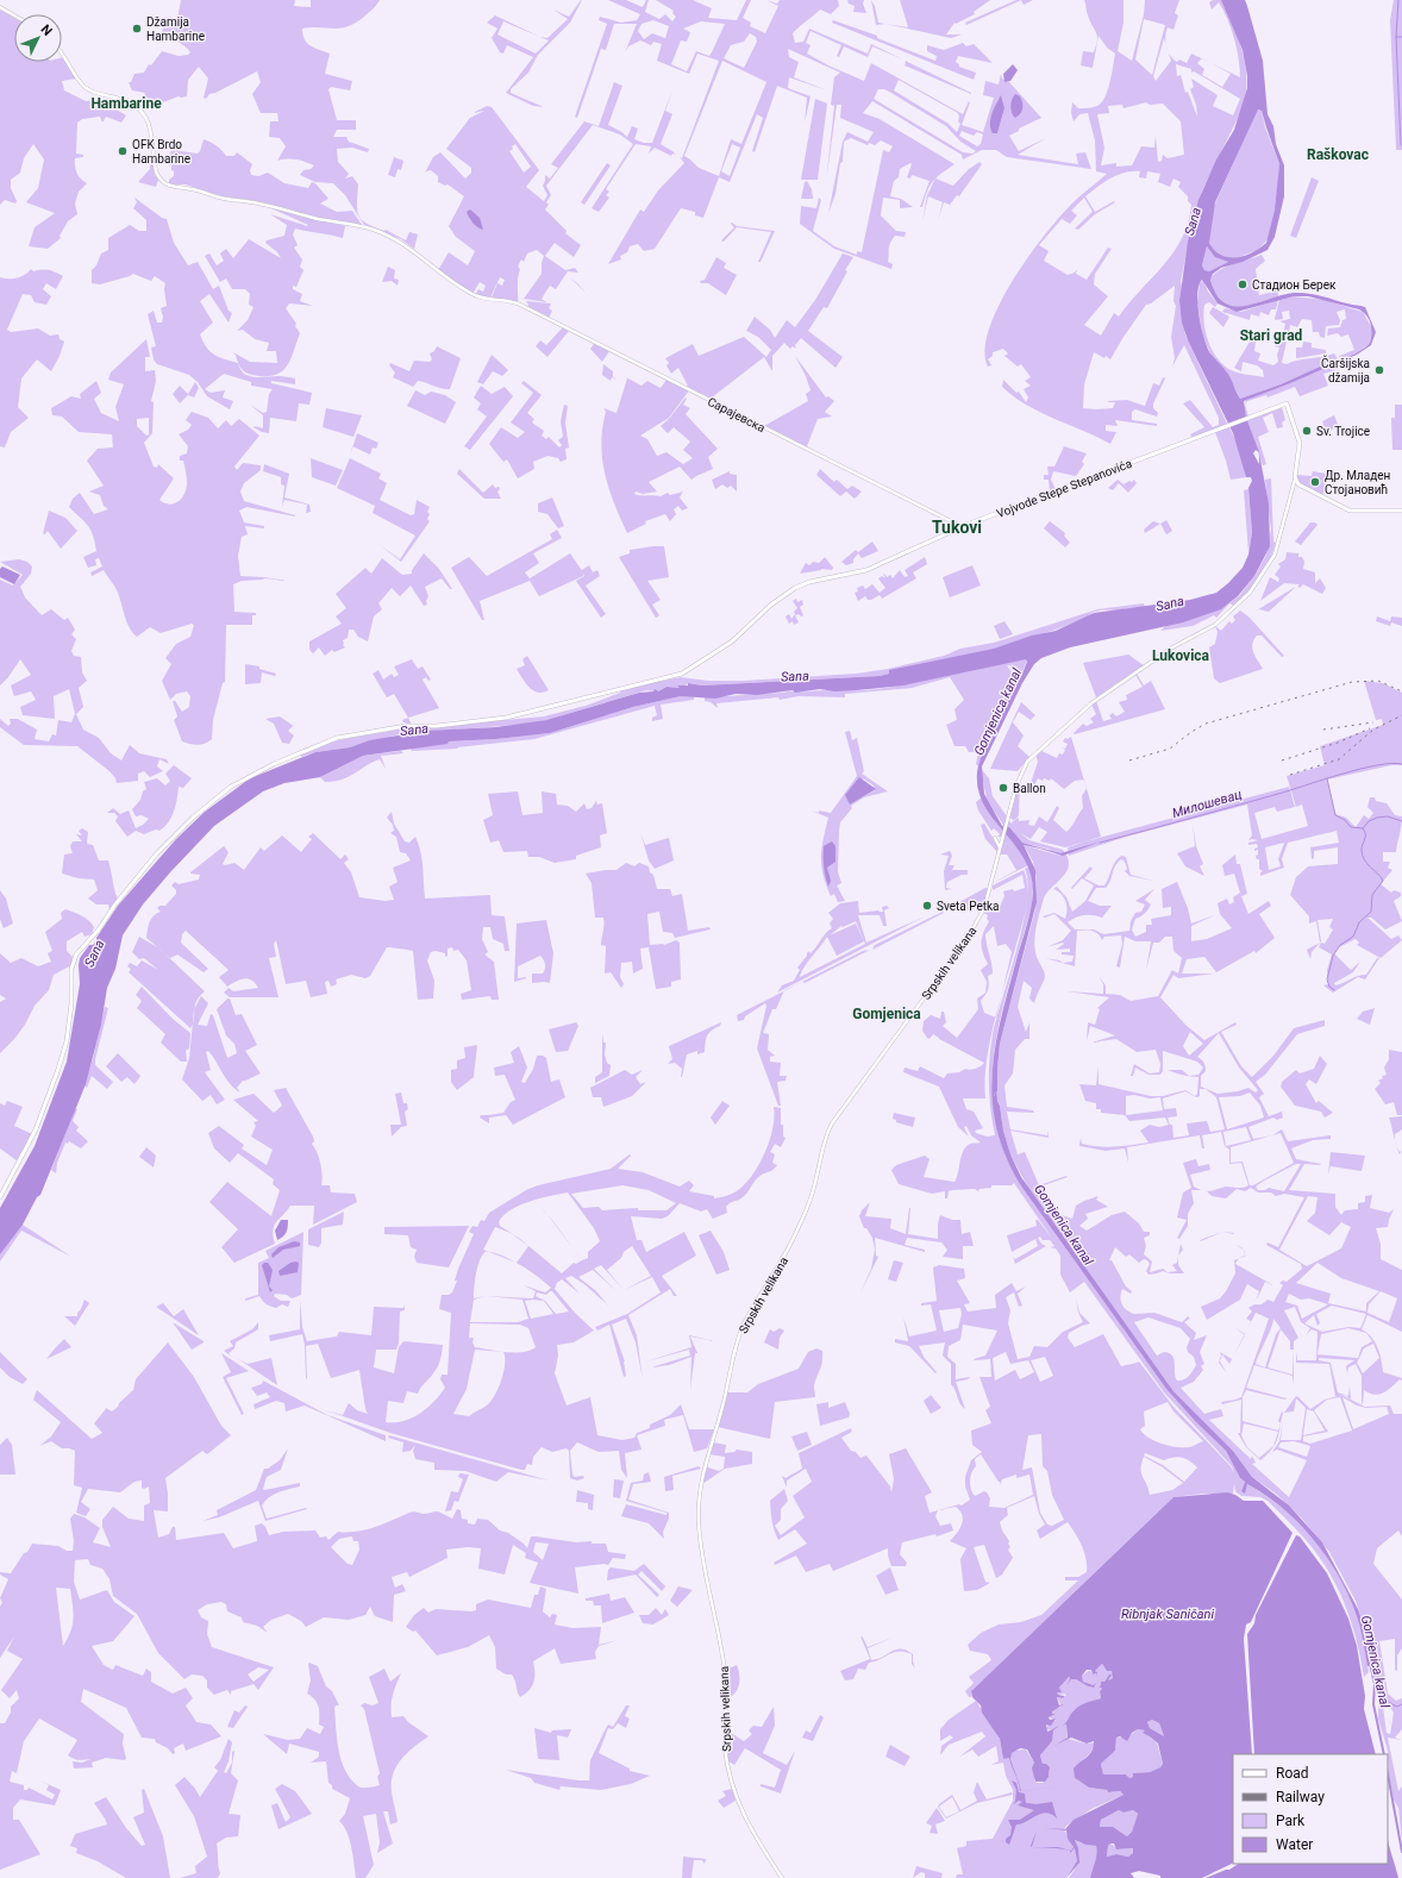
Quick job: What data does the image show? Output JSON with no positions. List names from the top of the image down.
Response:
{
  "streets": {
    "main road": ["Сарајевска", "Vojvode Stepe Stepanovića", "Srpskih velikana"]
  },
  "crossings": [
    ["Сарајевска", "Vojvode Stepe Stepanovića"]
  ],
  "districts": [
    "Hambarine",
    "Raškovac",
    "Stari grad",
    "Tukovi",
    "Lukovica",
    "Gomjenica"
  ],
  "water": [
    "Sana",
    "Gomjenica kanal",
    "Милошевац",
    "Ribnjak Saničani"
  ],
  "places": [
    "Džamija Hambarine",
    "OFK Brdo Hambarine",
    "Стадион Берек",
    "Čaršijska džamija",
    "Sv. Trojice",
    "Др. Младен Стојановић",
    "Ballon",
    "Sveta Petka"
  ],
  "legend": [
    "Road",
    "Railway",
    "Park",
    "Water"
  ],
  "north": "top right"
}
